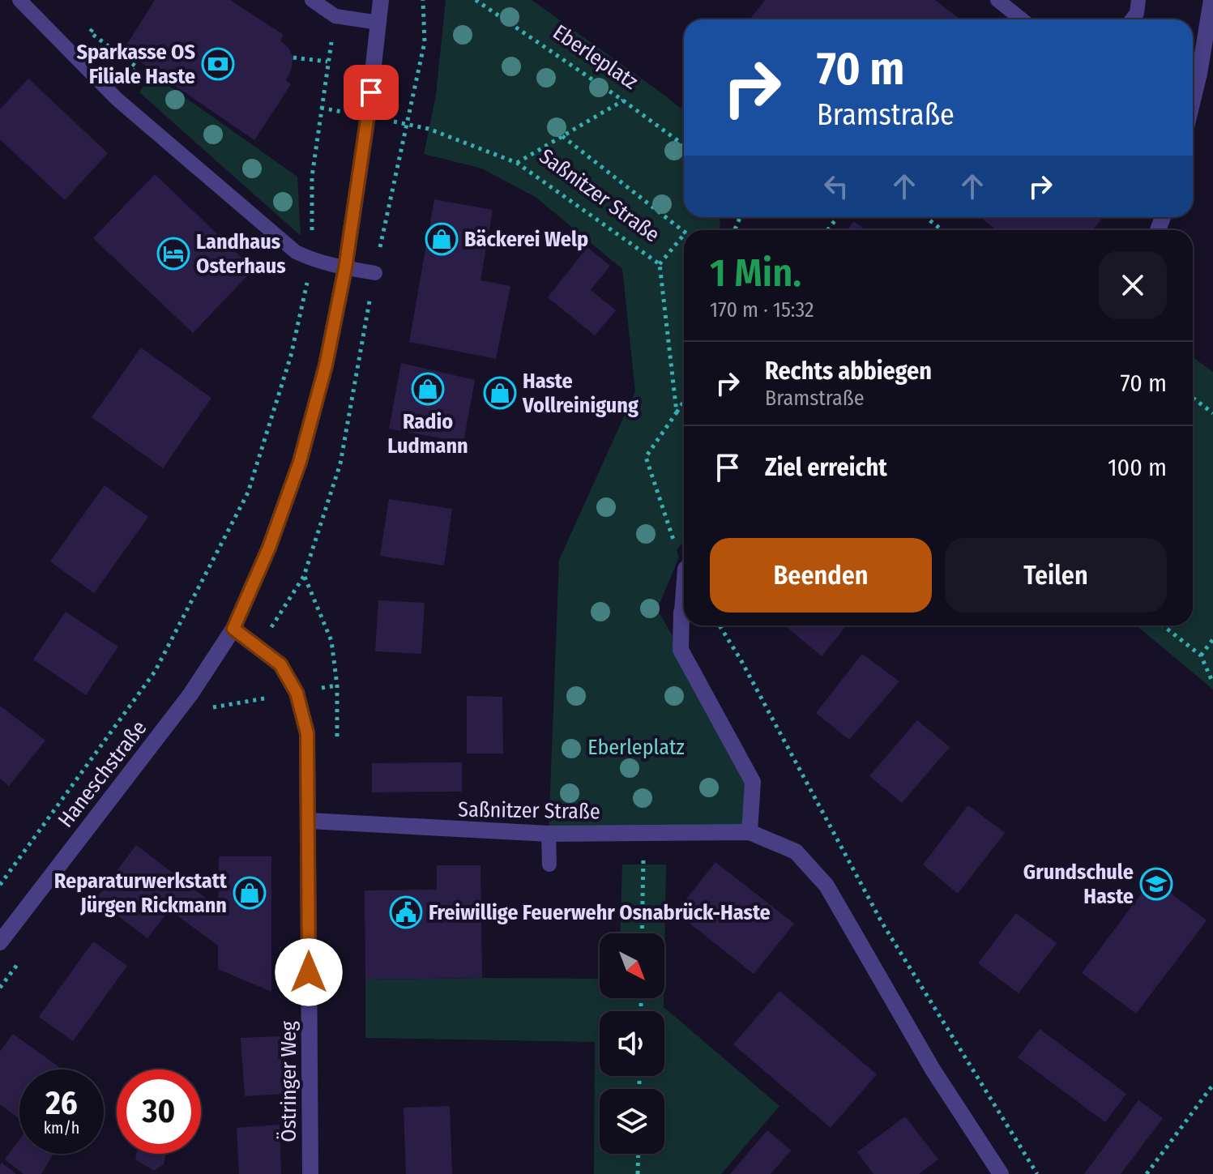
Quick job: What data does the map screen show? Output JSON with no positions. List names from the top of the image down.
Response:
{
  "streets": {
    "street": ["Saßnitzer Straße", "Haneschstraße", "Östringer Weg"],
    "path": ["Eberleplatz"]
  },
  "crossings": [
    ["Saßnitzer Straße", "Östringer Weg"],
    ["Haneschstraße", "Östringer Weg"]
  ],
  "parks": ["Eberleplatz"],
  "places": {
    "bank": ["Sparkasse OS Filiale Haste"],
    "shop": [
      "Bäckerei Welp",
      "Radio Ludmann",
      "Haste Vollreinigung",
      "Reparaturwerkstatt Jürgen Rickmann"
    ],
    "hotel": ["Landhaus Osterhaus"],
    "school or university": ["Grundschule Haste"],
    "public building": ["Freiwillige Feuerwehr Osnabrück-Haste"]
  },
  "north": "bottom right",
  "page": {
    "turn": ["70 m", "Bramstraße"],
    "heading": ["1 Min.", "170 m · 15:32"],
    "list": [
      {
        "name": "Rechts abbiegen",
        "note": "Bramstraße",
        "value": "70 m"
      },
      {
        "name": "Ziel erreicht",
        "value": "100 m"
      }
    ],
    "buttons": ["Beenden", "Teilen"],
    "speed": "26 km/h",
    "limit": "30"
  }
}
